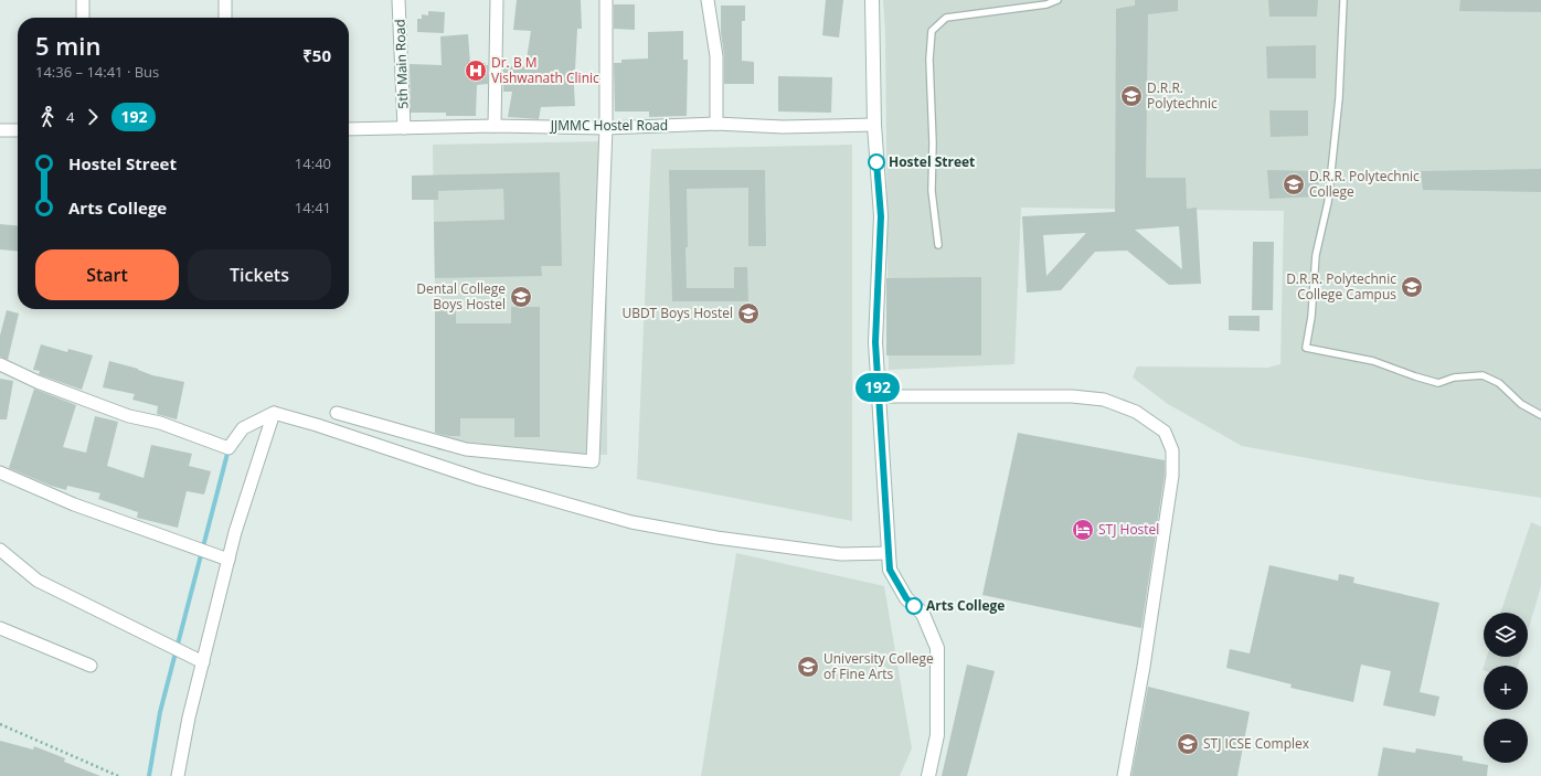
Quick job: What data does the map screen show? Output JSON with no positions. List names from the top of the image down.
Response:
{
  "streets": {
    "street": ["5th Main Road", "JJMMC Hostel Road"]
  },
  "crossings": [
    ["5th Main Road", "JJMMC Hostel Road"]
  ],
  "places": {
    "hospital": ["Dr. B M Vishwanath Clinic"],
    "school or university": [
      "D.R.R. Polytechnic",
      "D.R.R. Polytechnic College",
      "D.R.R. Polytechnic College Campus",
      "Dental College Boys Hostel",
      "UBDT Boys Hostel",
      "University College of Fine Arts",
      "STJ ICSE Complex"
    ],
    "other": ["Hostel Street", "Arts College"],
    "hotel": ["STJ Hostel"]
  },
  "lines": ["bus line 192"],
  "page": {
    "on_map": "192",
    "heading": ["5 min", "14:36 – 14:41 · Bus", "₹50"],
    "legs": ["4", "192"],
    "list": [
      {
        "name": "Hostel Street",
        "value": "14:40"
      },
      {
        "name": "Arts College",
        "value": "14:41"
      }
    ],
    "buttons": ["Start", "Tickets"],
    "map_buttons": ["+", "−"]
  }
}
